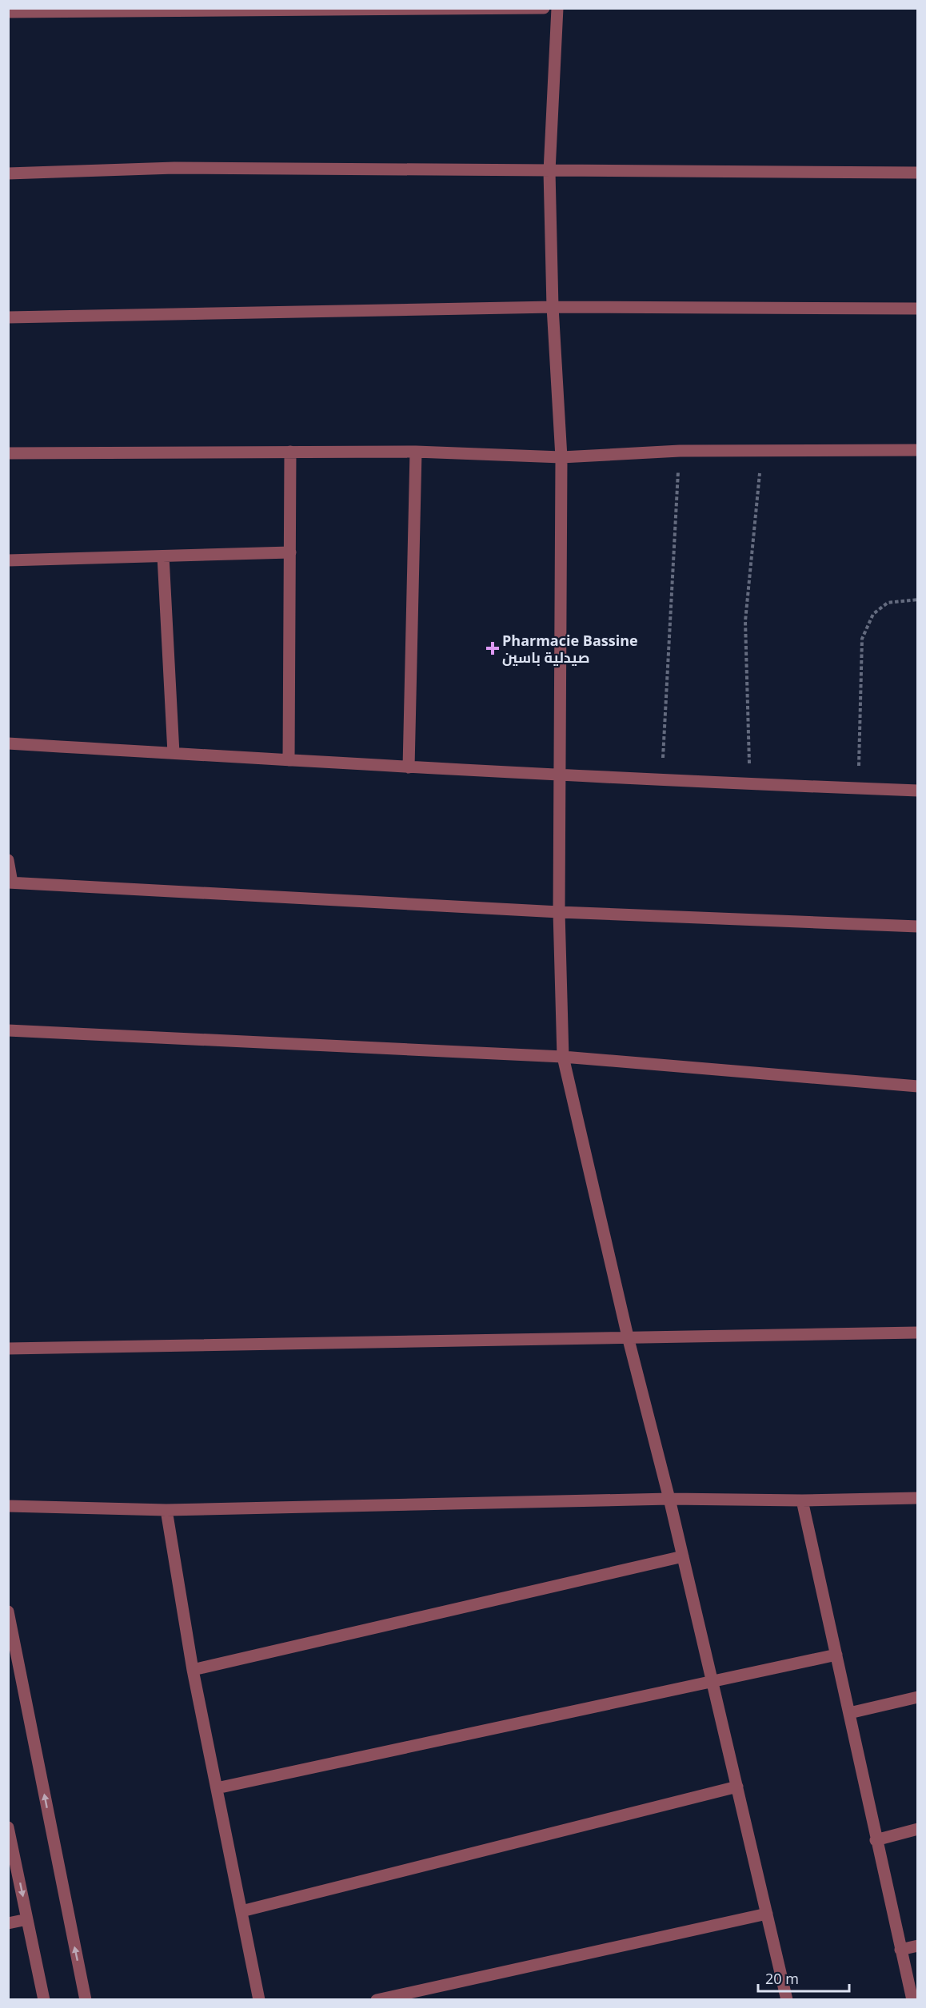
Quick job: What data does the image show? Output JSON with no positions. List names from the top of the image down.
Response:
{
  "places": {
    "health": ["Pharmacie Bassine صيدلية باسين"]
  },
  "scale_bar": "20 m"
}
